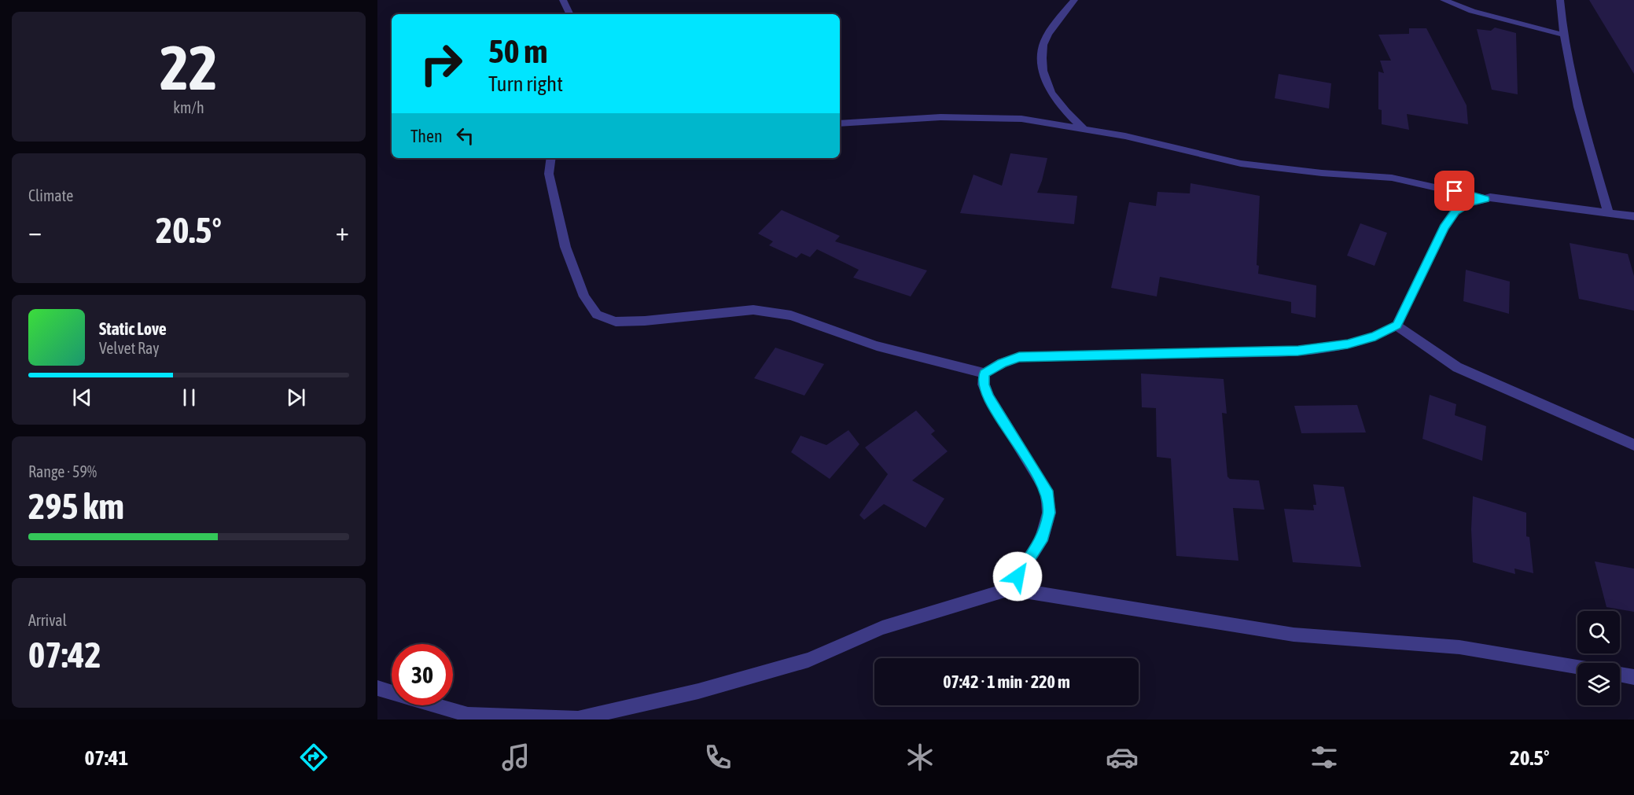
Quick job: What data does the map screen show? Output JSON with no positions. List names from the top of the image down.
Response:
{
  "page": {
    "tile": [
      ["22", "km/h"],
      "Climate",
      ["Range · 59%", "295 km"],
      ["Arrival", "07:42"]
    ],
    "turn": ["50 m", "Turn right"],
    "then": "Then",
    "heat": ["−", "20.5°", "+"],
    "song": ["Static Love", "Velvet Ray"],
    "limit": "30",
    "trip": "07:42 · 1 min · 220 m",
    "tabs": ["07:41", "20.5°"]
  }
}
